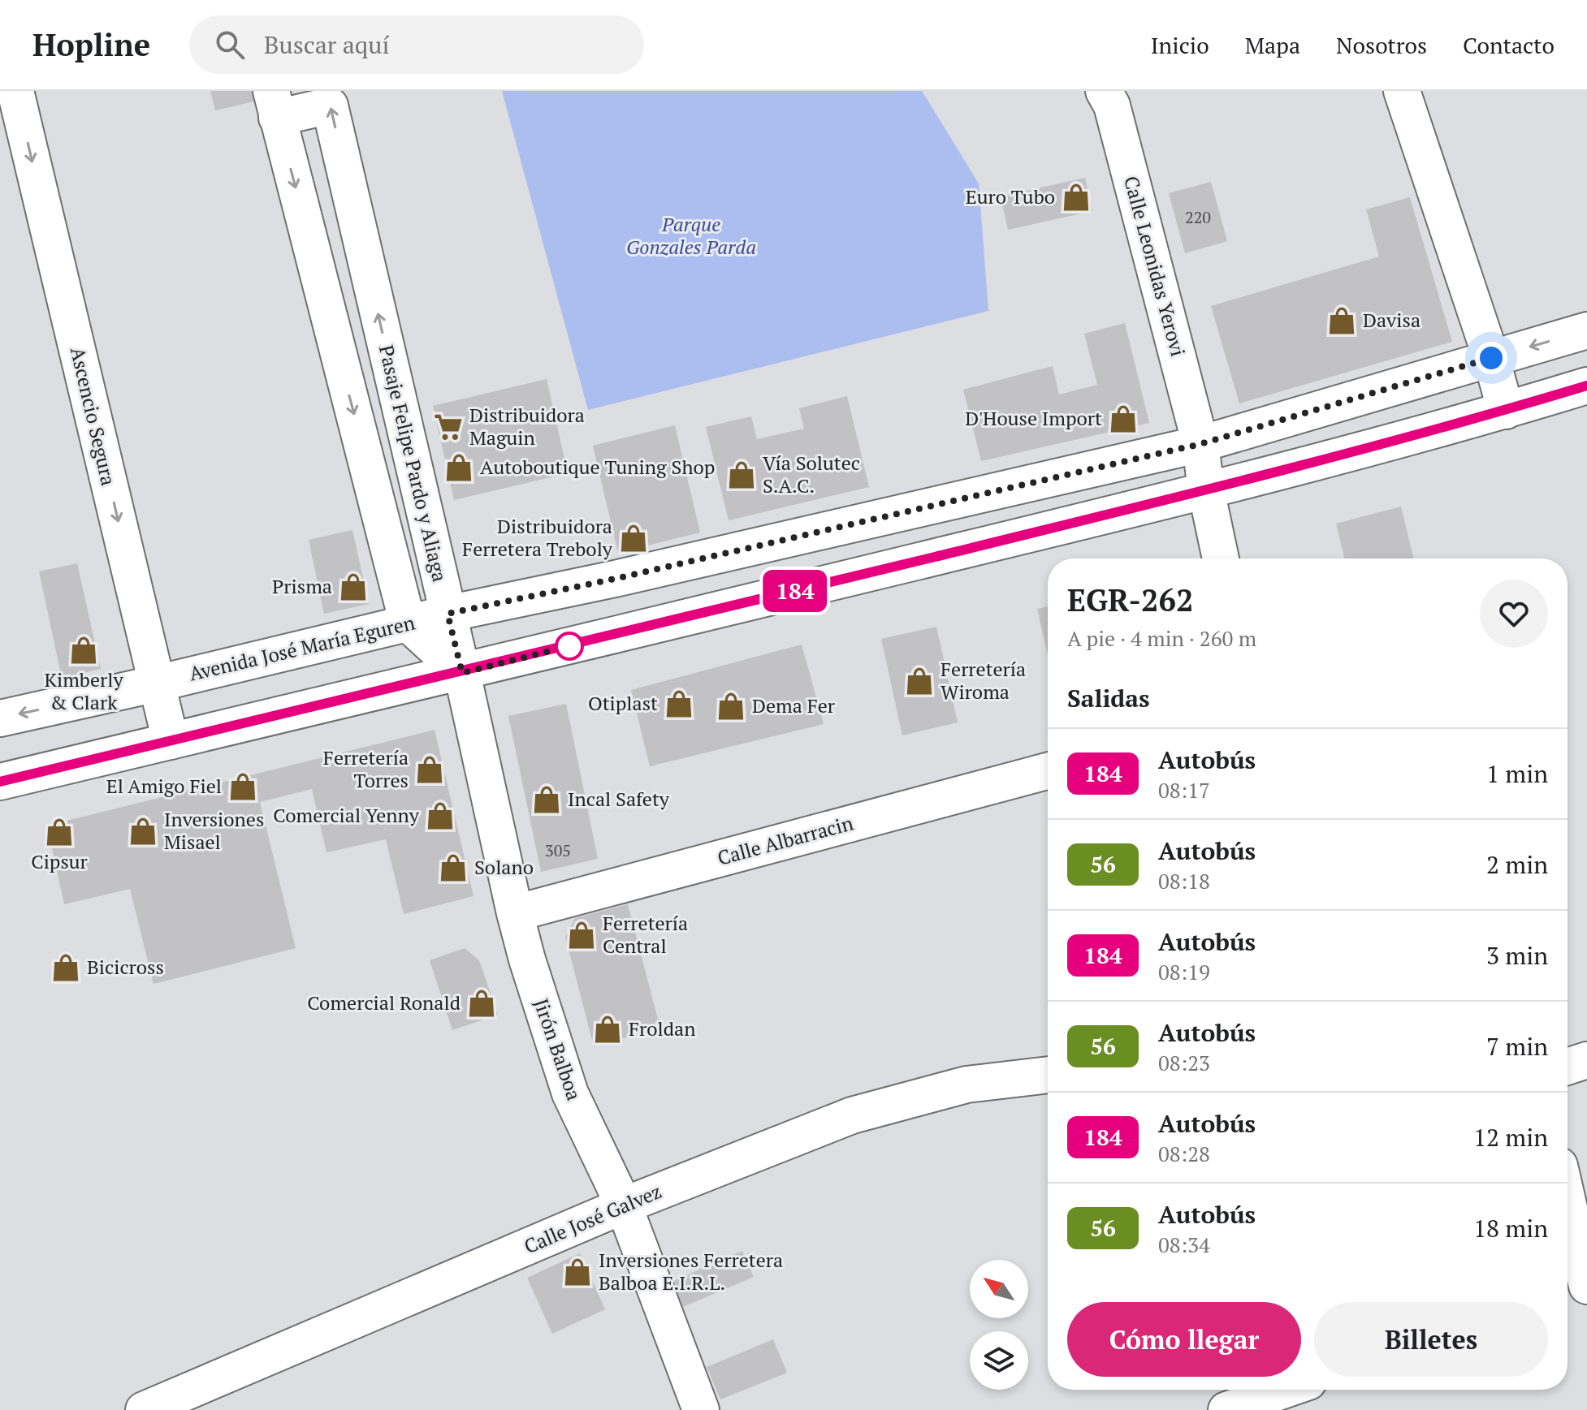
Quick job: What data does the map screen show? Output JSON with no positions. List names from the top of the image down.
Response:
{
  "streets": {
    "street": [
      "Calle Leonidas Yerovi",
      "Ascencio Segura",
      "Pasaje Felipe Pardo y Aliaga",
      "Avenida José María Eguren",
      "Calle Albarracin",
      "Jirón Balboa",
      "Calle José Galvez"
    ]
  },
  "crossings": [
    ["Calle Leonidas Yerovi", "Avenida José María Eguren"],
    ["Ascencio Segura", "Avenida José María Eguren"],
    ["Pasaje Felipe Pardo y Aliaga", "Avenida José María Eguren"],
    ["Pasaje Felipe Pardo y Aliaga", "Jirón Balboa"],
    ["Calle Albarracin", "Jirón Balboa"],
    ["Jirón Balboa", "Calle José Galvez"]
  ],
  "one_way": ["Ascencio Segura"],
  "parks": ["Parque Gonzales Parda"],
  "places": {
    "shop": [
      "Euro Tubo",
      "Davisa",
      "D'House Import",
      "Autoboutique Tuning Shop",
      "Vía Solutec S.A.C.",
      "Distribuidora Ferretera Treboly",
      "Prisma",
      "Kimberly & Clark",
      "Ferretería Wiroma",
      "Otiplast",
      "Dema Fer",
      "Ferretería Torres",
      "El Amigo Fiel",
      "Incal Safety",
      "Comercial Yenny",
      "Inversiones Misael",
      "Cipsur",
      "Solano",
      "Ferretería Central",
      "Bicicross",
      "Comercial Ronald",
      "Froldan",
      "Inversiones Ferretera Balboa E.I.R.L."
    ],
    "supermarket": ["Distribuidora Maguin"]
  },
  "lines": ["bus line 184"],
  "house_numbers": ["220", "305"],
  "north": "top left",
  "page": {
    "header": "Hopline",
    "search": "Buscar aquí",
    "nav": [
      "Inicio",
      "Mapa",
      "Nosotros",
      "Contacto"
    ],
    "on_map": "184",
    "heading": [
      ["EGR-262", "A pie · 4 min · 260 m"],
      "Salidas"
    ],
    "list": [
      {
        "mark": "184",
        "name": "Autobús",
        "note": "08:17",
        "value": "1 min"
      },
      {
        "mark": "56",
        "name": "Autobús",
        "note": "08:18",
        "value": "2 min"
      },
      {
        "mark": "184",
        "name": "Autobús",
        "note": "08:19",
        "value": "3 min"
      },
      {
        "mark": "56",
        "name": "Autobús",
        "note": "08:23",
        "value": "7 min"
      },
      {
        "mark": "184",
        "name": "Autobús",
        "note": "08:28",
        "value": "12 min"
      },
      {
        "mark": "56",
        "name": "Autobús",
        "note": "08:34",
        "value": "18 min"
      }
    ],
    "buttons": ["Cómo llegar", "Billetes"]
  }
}
